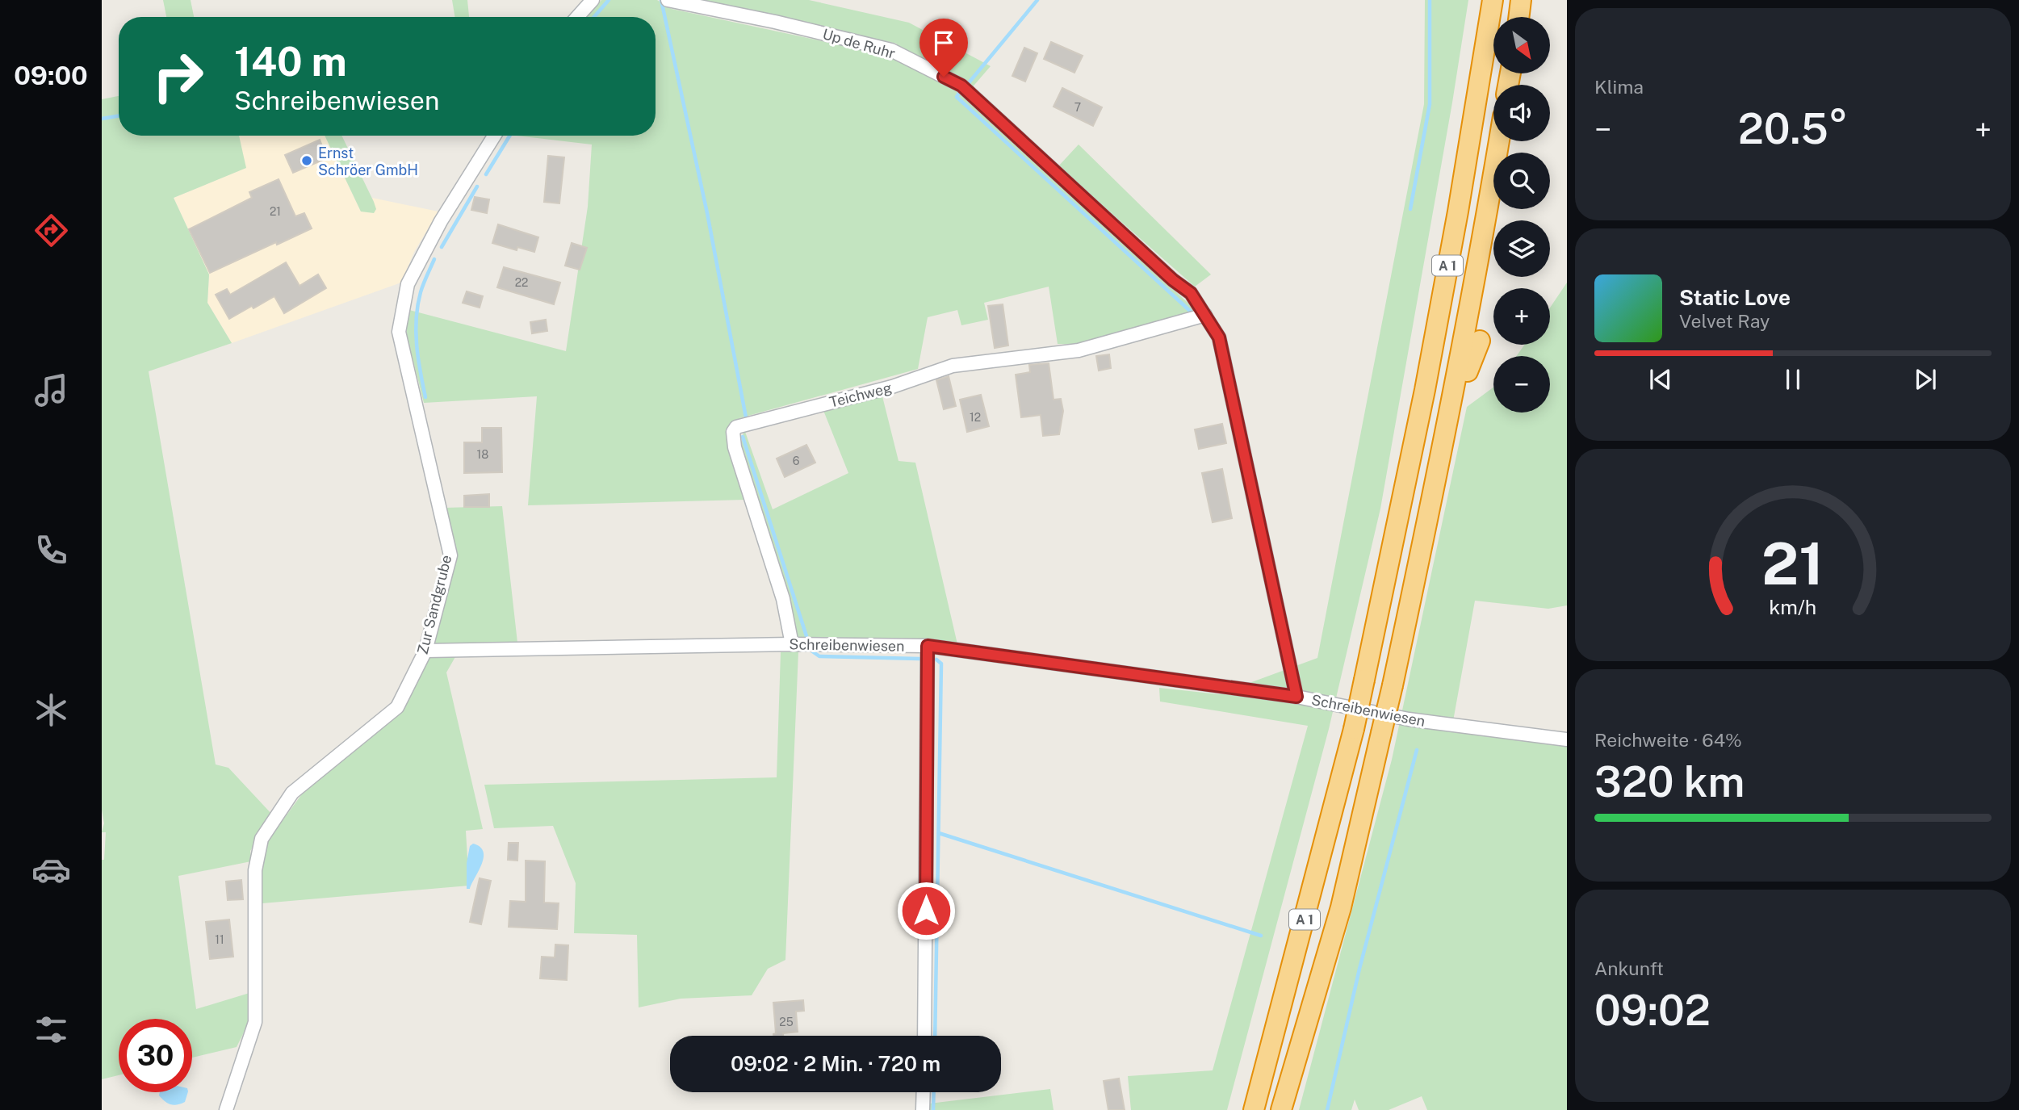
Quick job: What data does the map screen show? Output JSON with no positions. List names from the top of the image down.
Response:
{
  "streets": {
    "highway": ["A 1"],
    "street": [
      "Up de Ruhr",
      "Teichweg",
      "Zur Sandgrube",
      "Schreibenwiesen"
    ]
  },
  "crossings": [
    ["Up de Ruhr", "Teichweg"],
    ["Up de Ruhr", "Schreibenwiesen"],
    ["Teichweg", "Schreibenwiesen"],
    ["Zur Sandgrube", "Schreibenwiesen"]
  ],
  "places": ["Ernst Schröer GmbH"],
  "house_numbers": [
    "7",
    "21",
    "22",
    "12",
    "18",
    "6",
    "11",
    "25"
  ],
  "north": "bottom right",
  "page": {
    "tabs": "09:00",
    "tile": [
      "Klima",
      ["Reichweite · 64%", "320 km"],
      ["Ankunft", "09:02"]
    ],
    "map_buttons": ["+", "−"],
    "turn": ["140 m", "Schreibenwiesen"],
    "heat": ["−", "20.5°", "+"],
    "song": ["Static Love", "Velvet Ray"],
    "limit": "30",
    "trip": "09:02 · 2 Min. · 720 m",
    "gauge": ["21", "km/h"]
  }
}
